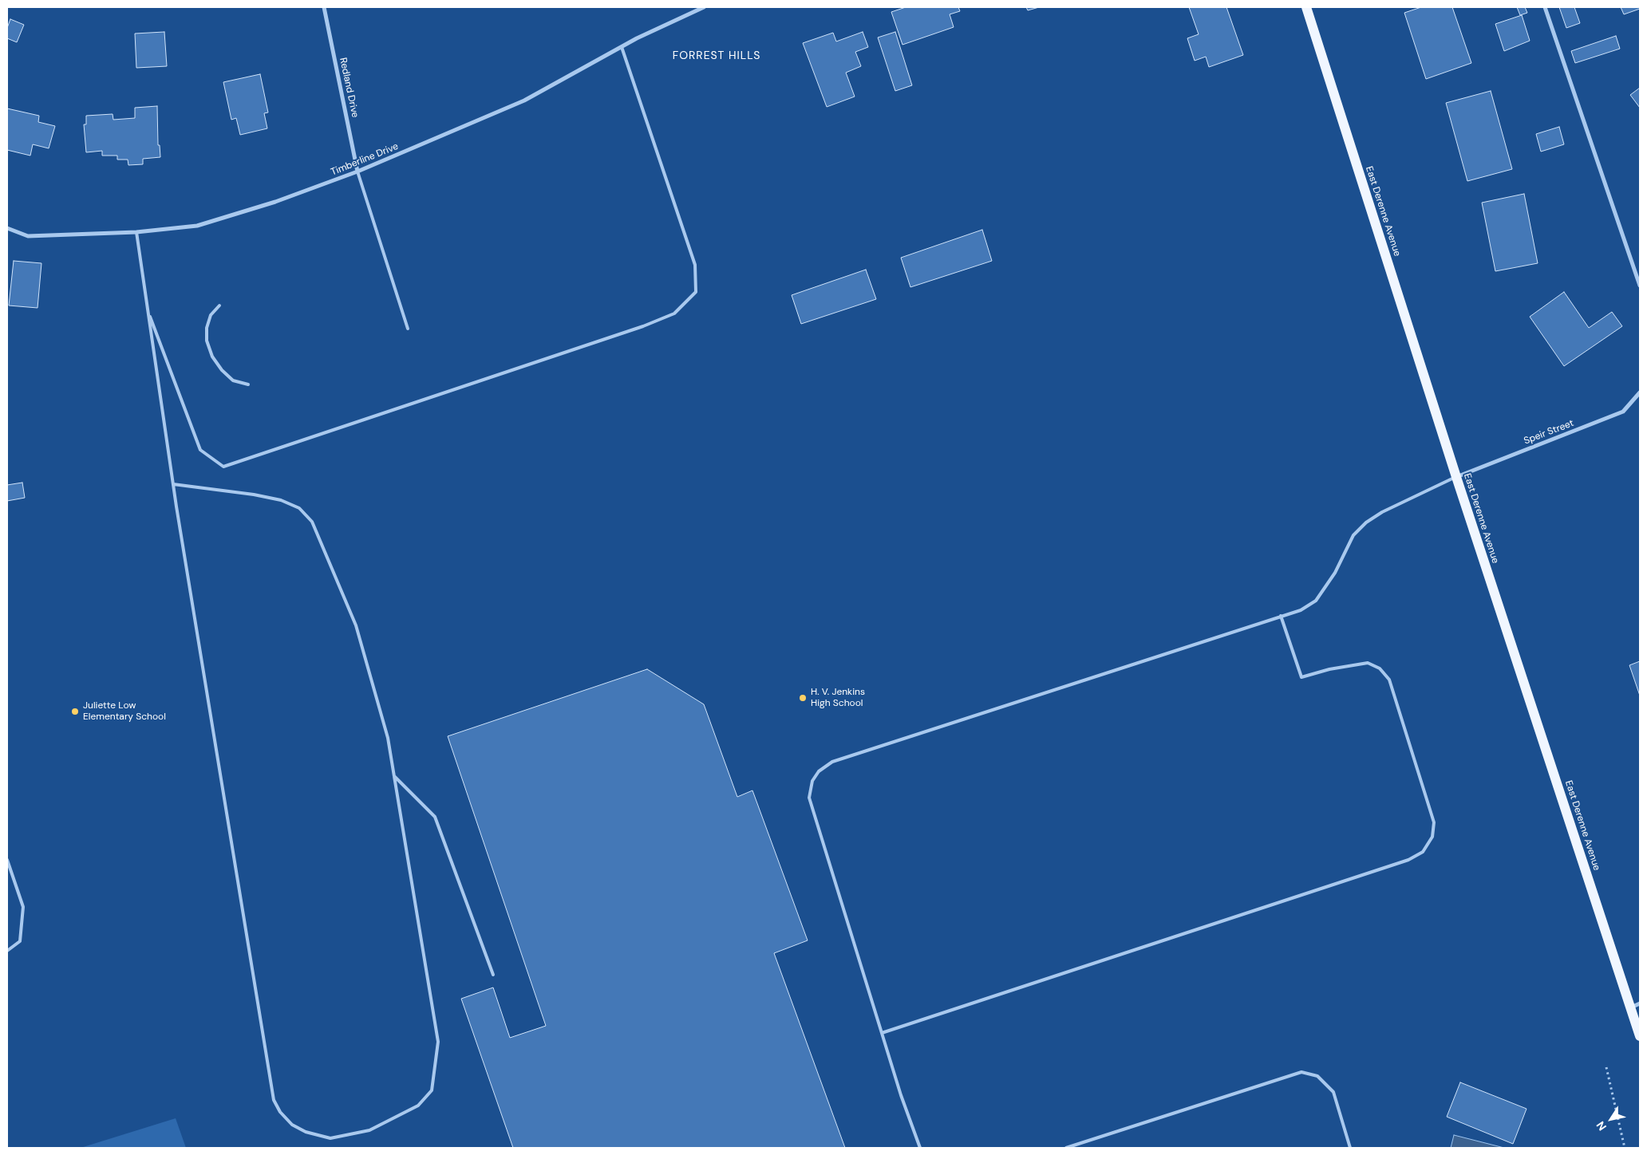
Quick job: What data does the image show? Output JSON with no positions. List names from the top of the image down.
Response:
{
  "streets": {
    "main road": ["East Derenne Avenue"],
    "street": ["Redland Drive", "Timberline Drive", "Speir Street"]
  },
  "crossings": [
    ["Redland Drive", "Timberline Drive"],
    ["East Derenne Avenue", "Speir Street"]
  ],
  "districts": ["FORREST HILLS"],
  "places": ["H. V. Jenkins High School", "Juliette Low Elementary School"],
  "north": "bottom left"
}
